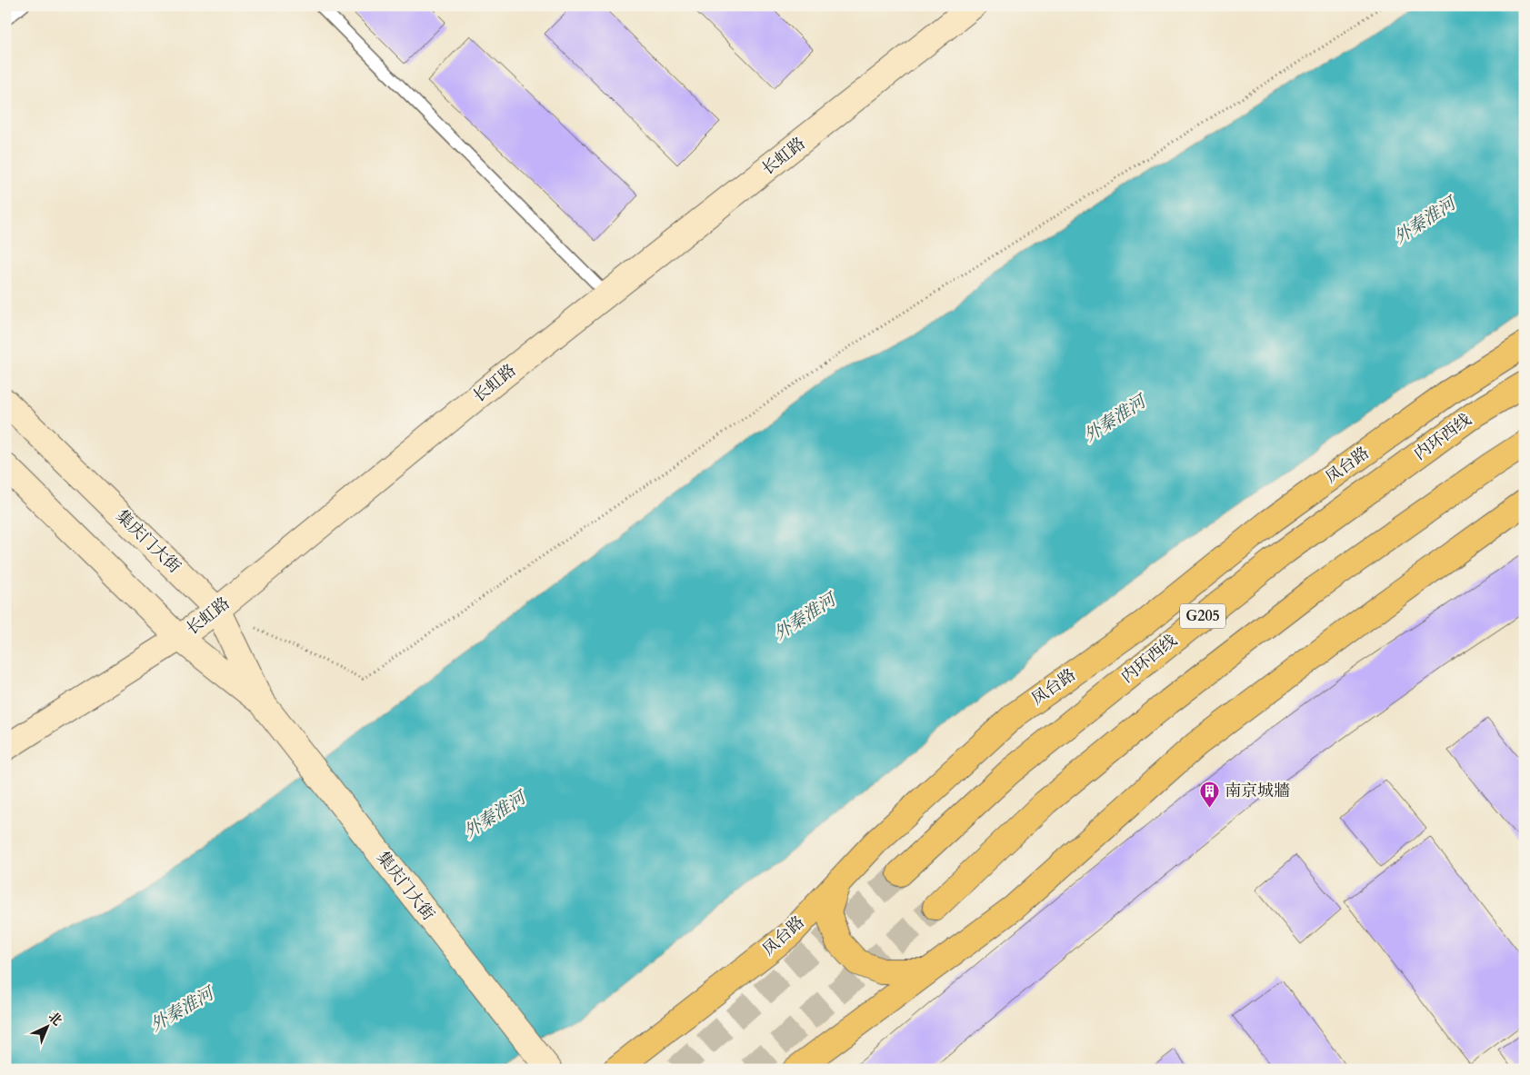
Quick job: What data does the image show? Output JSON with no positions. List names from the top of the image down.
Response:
{
  "streets": {
    "main road": [
      "长虹路",
      "内环西线",
      "凤台路",
      "集庆门大街",
      "G205"
    ]
  },
  "crossings": [
    ["长虹路", "集庆门大街"]
  ],
  "water": ["外秦淮河"],
  "places": {
    "building": ["南京城牆"]
  },
  "north": "top right"
}
